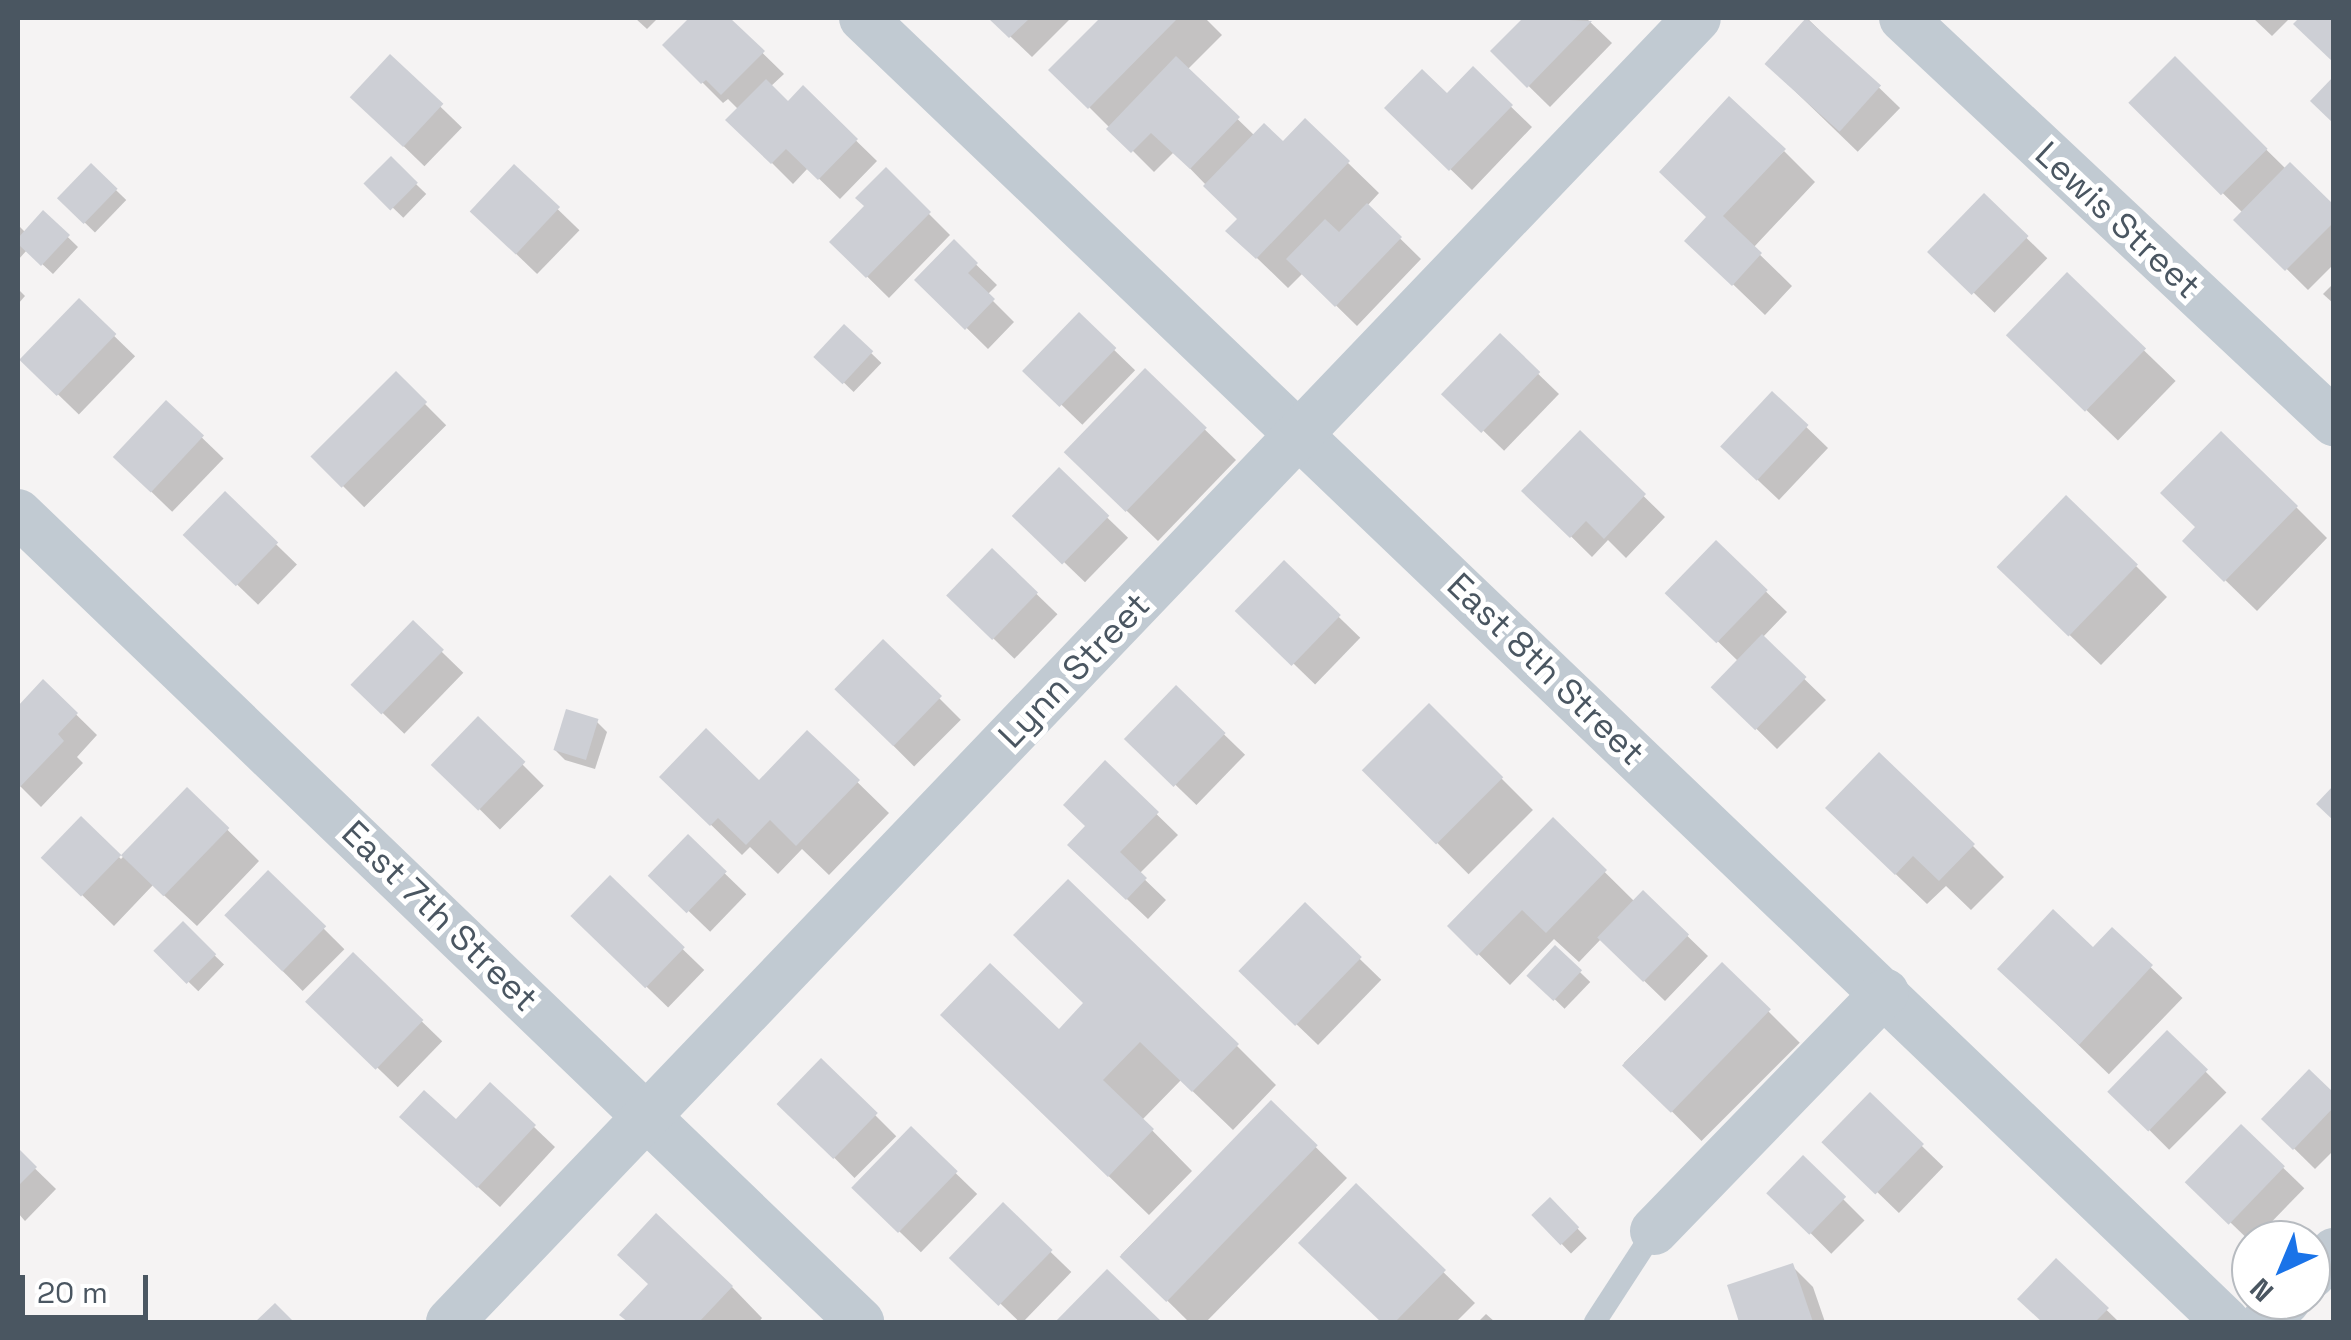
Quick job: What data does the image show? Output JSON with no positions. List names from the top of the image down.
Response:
{
  "streets": {
    "street": [
      "Lewis Street",
      "East 8th Street",
      "Lynn Street",
      "East 7th Street"
    ]
  },
  "crossings": [
    ["East 8th Street", "Lynn Street"],
    ["Lynn Street", "East 7th Street"]
  ],
  "scale_bar": "20 m",
  "north": "bottom left"
}
